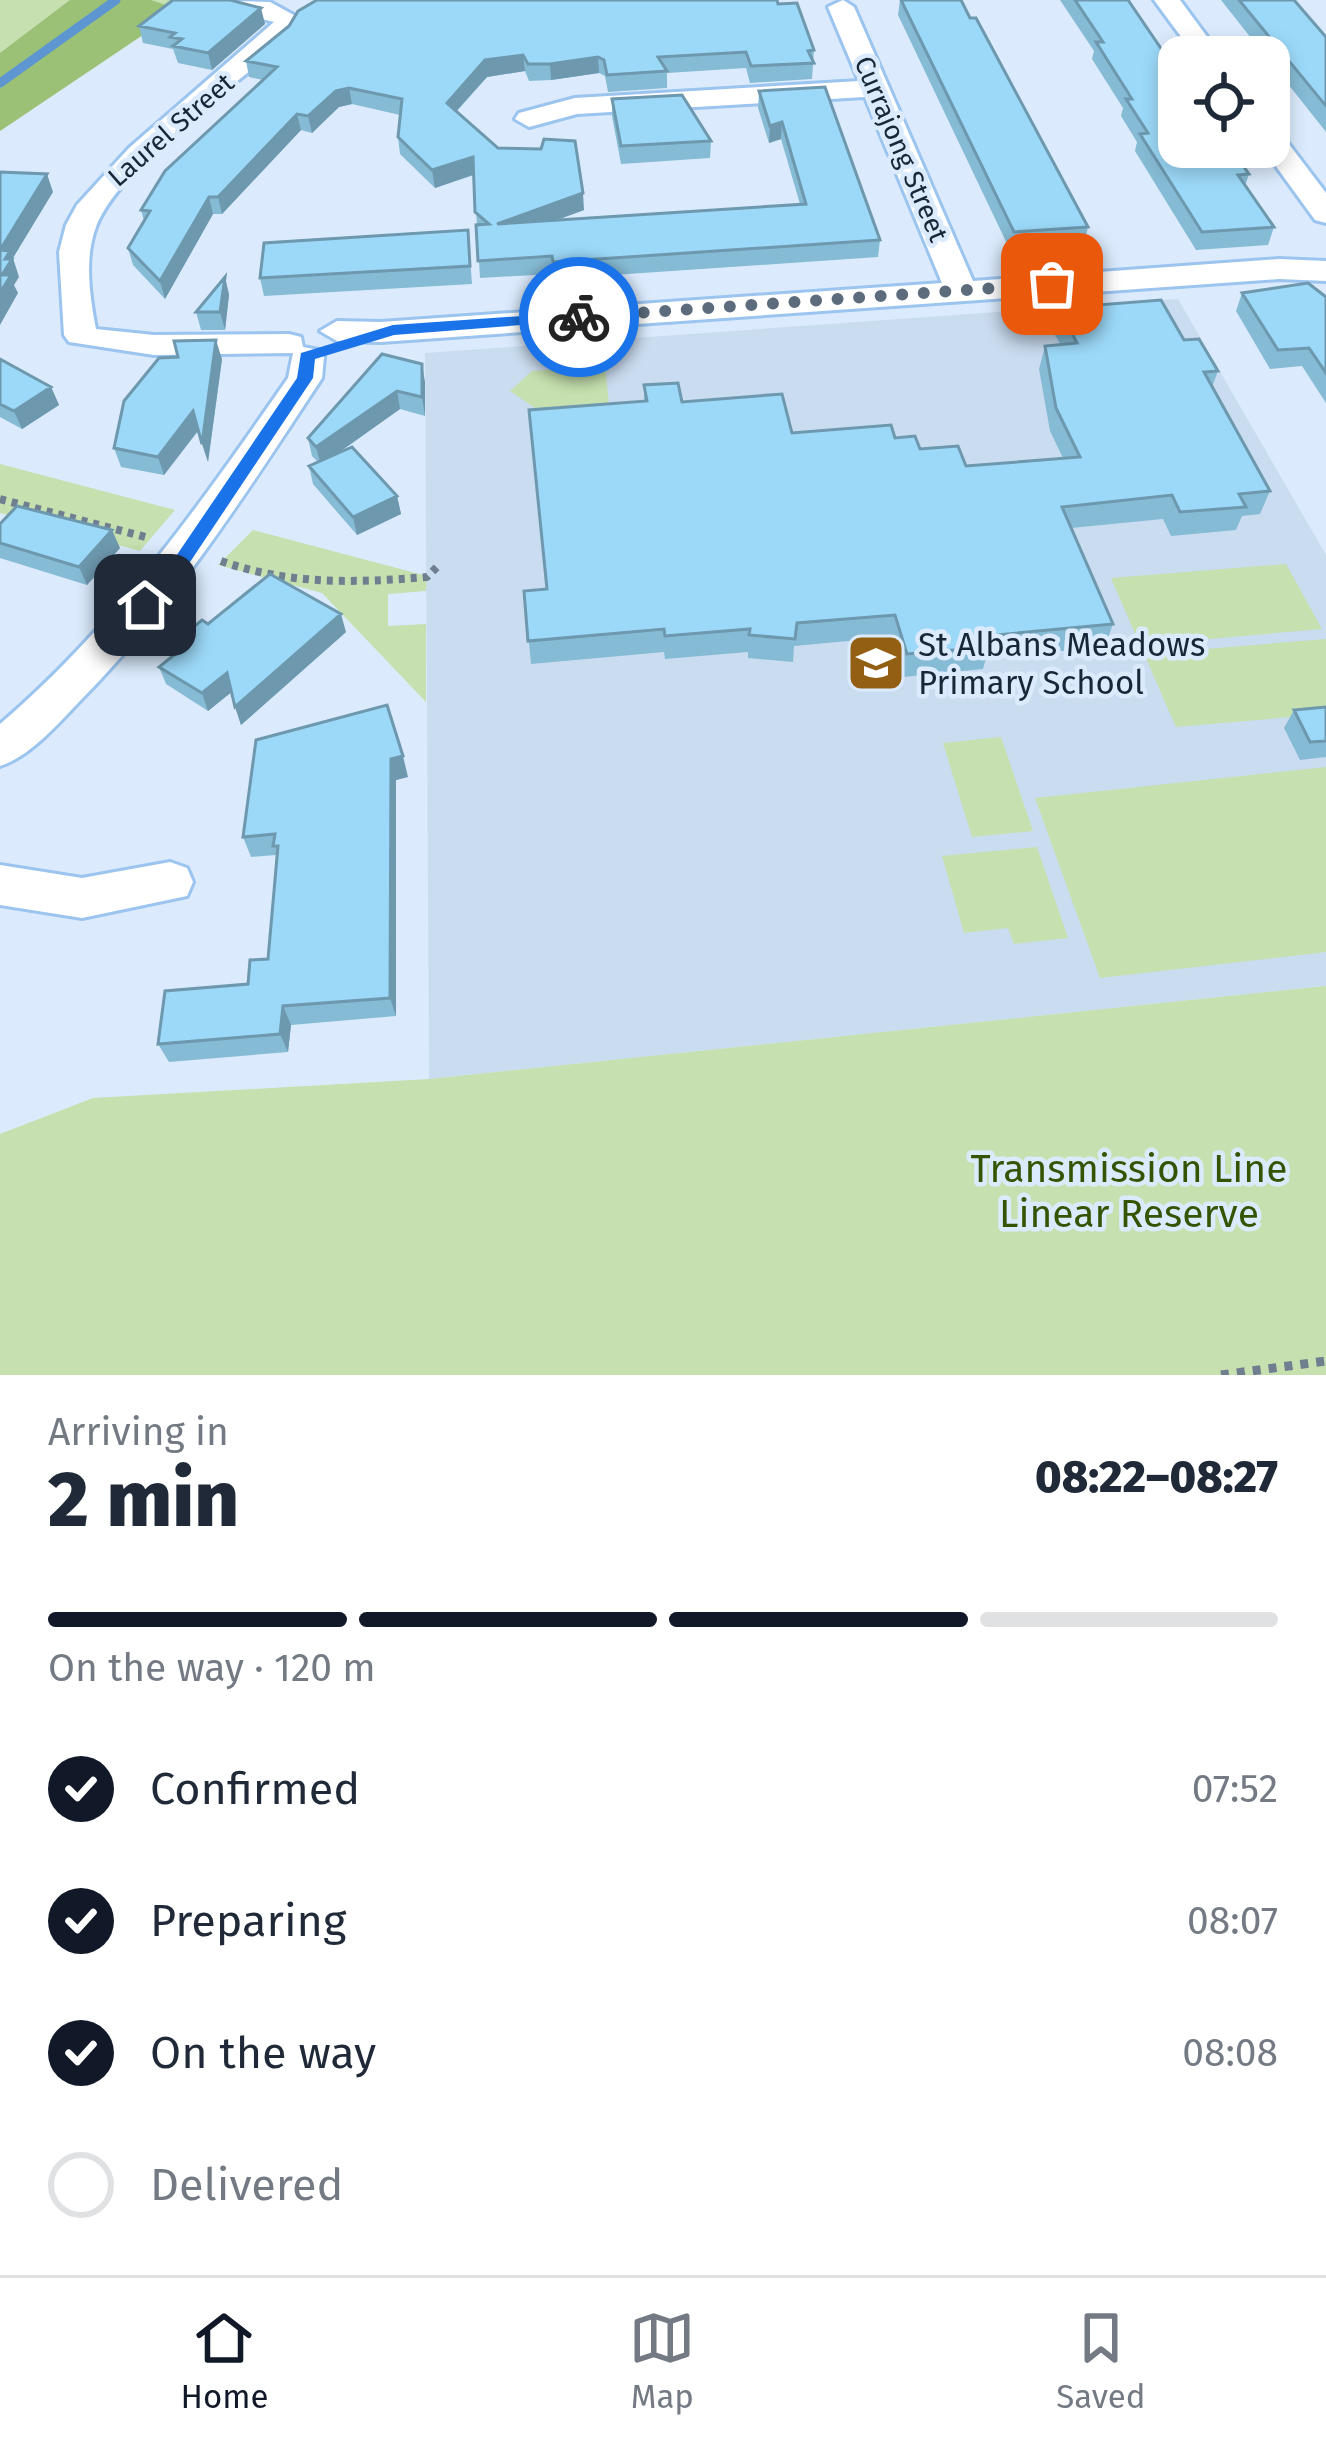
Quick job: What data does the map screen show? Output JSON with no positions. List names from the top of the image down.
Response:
{
  "streets": {
    "street": ["Laurel Street", "Currajong Street"]
  },
  "crossings": [
    ["Laurel Street", "Currajong Street"]
  ],
  "parks": ["Transmission Line Linear Reserve"],
  "places": {
    "school or university": ["St Albans Meadows Primary School"]
  },
  "page": {
    "heading": ["2 min", "Arriving in", "08:22–08:27"],
    "bar": "On the way · 120 m",
    "list": [
      ["Confirmed", "07:52"],
      ["Preparing", "08:07"],
      ["On the way", "08:08"],
      "Delivered"
    ],
    "tabs": ["Home", "Map", "Saved"]
  }
}
